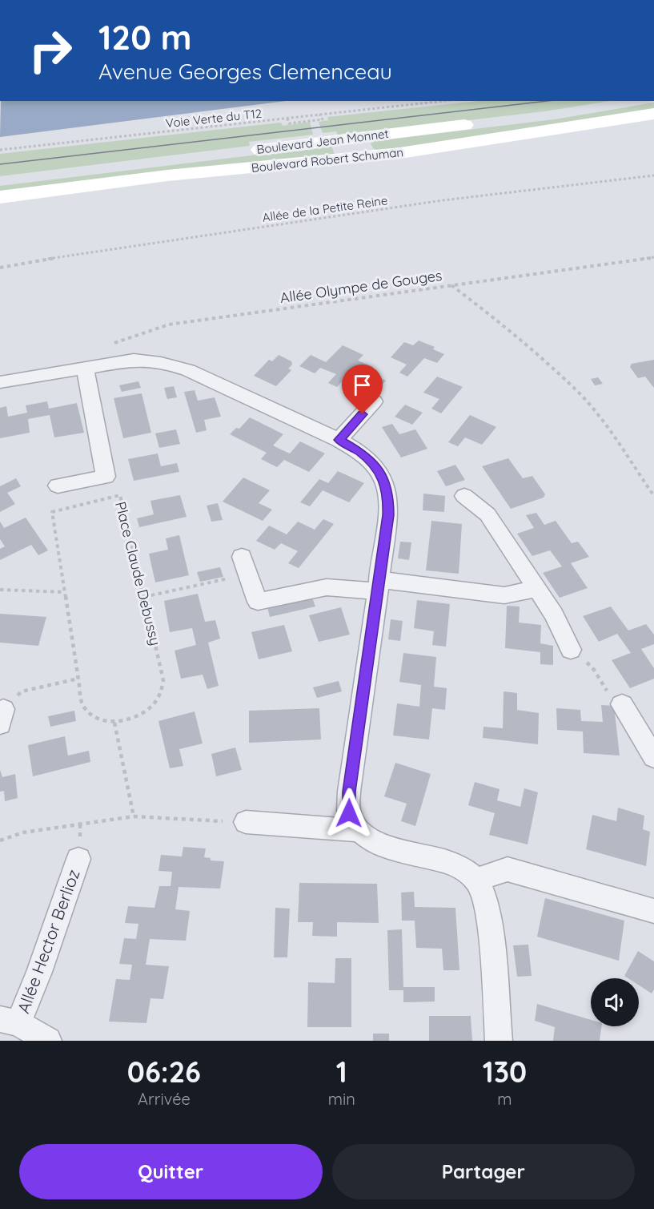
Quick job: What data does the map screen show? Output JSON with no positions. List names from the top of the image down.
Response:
{
  "streets": {
    "main road": ["Boulevard Jean Monnet", "Boulevard Robert Schuman"],
    "street": ["Allée Hector Berlioz"],
    "path": [
      "Voie Verte du T12",
      "Allée de la Petite Reine",
      "Allée Olympe de Gouges",
      "Place Claude Debussy"
    ]
  },
  "page": {
    "turn": ["120 m", "Avenue Georges Clemenceau"],
    "eta": [
      "06:26",
      "Arrivée",
      "1",
      "min",
      "130",
      "m"
    ],
    "buttons": ["Quitter", "Partager"]
  }
}
